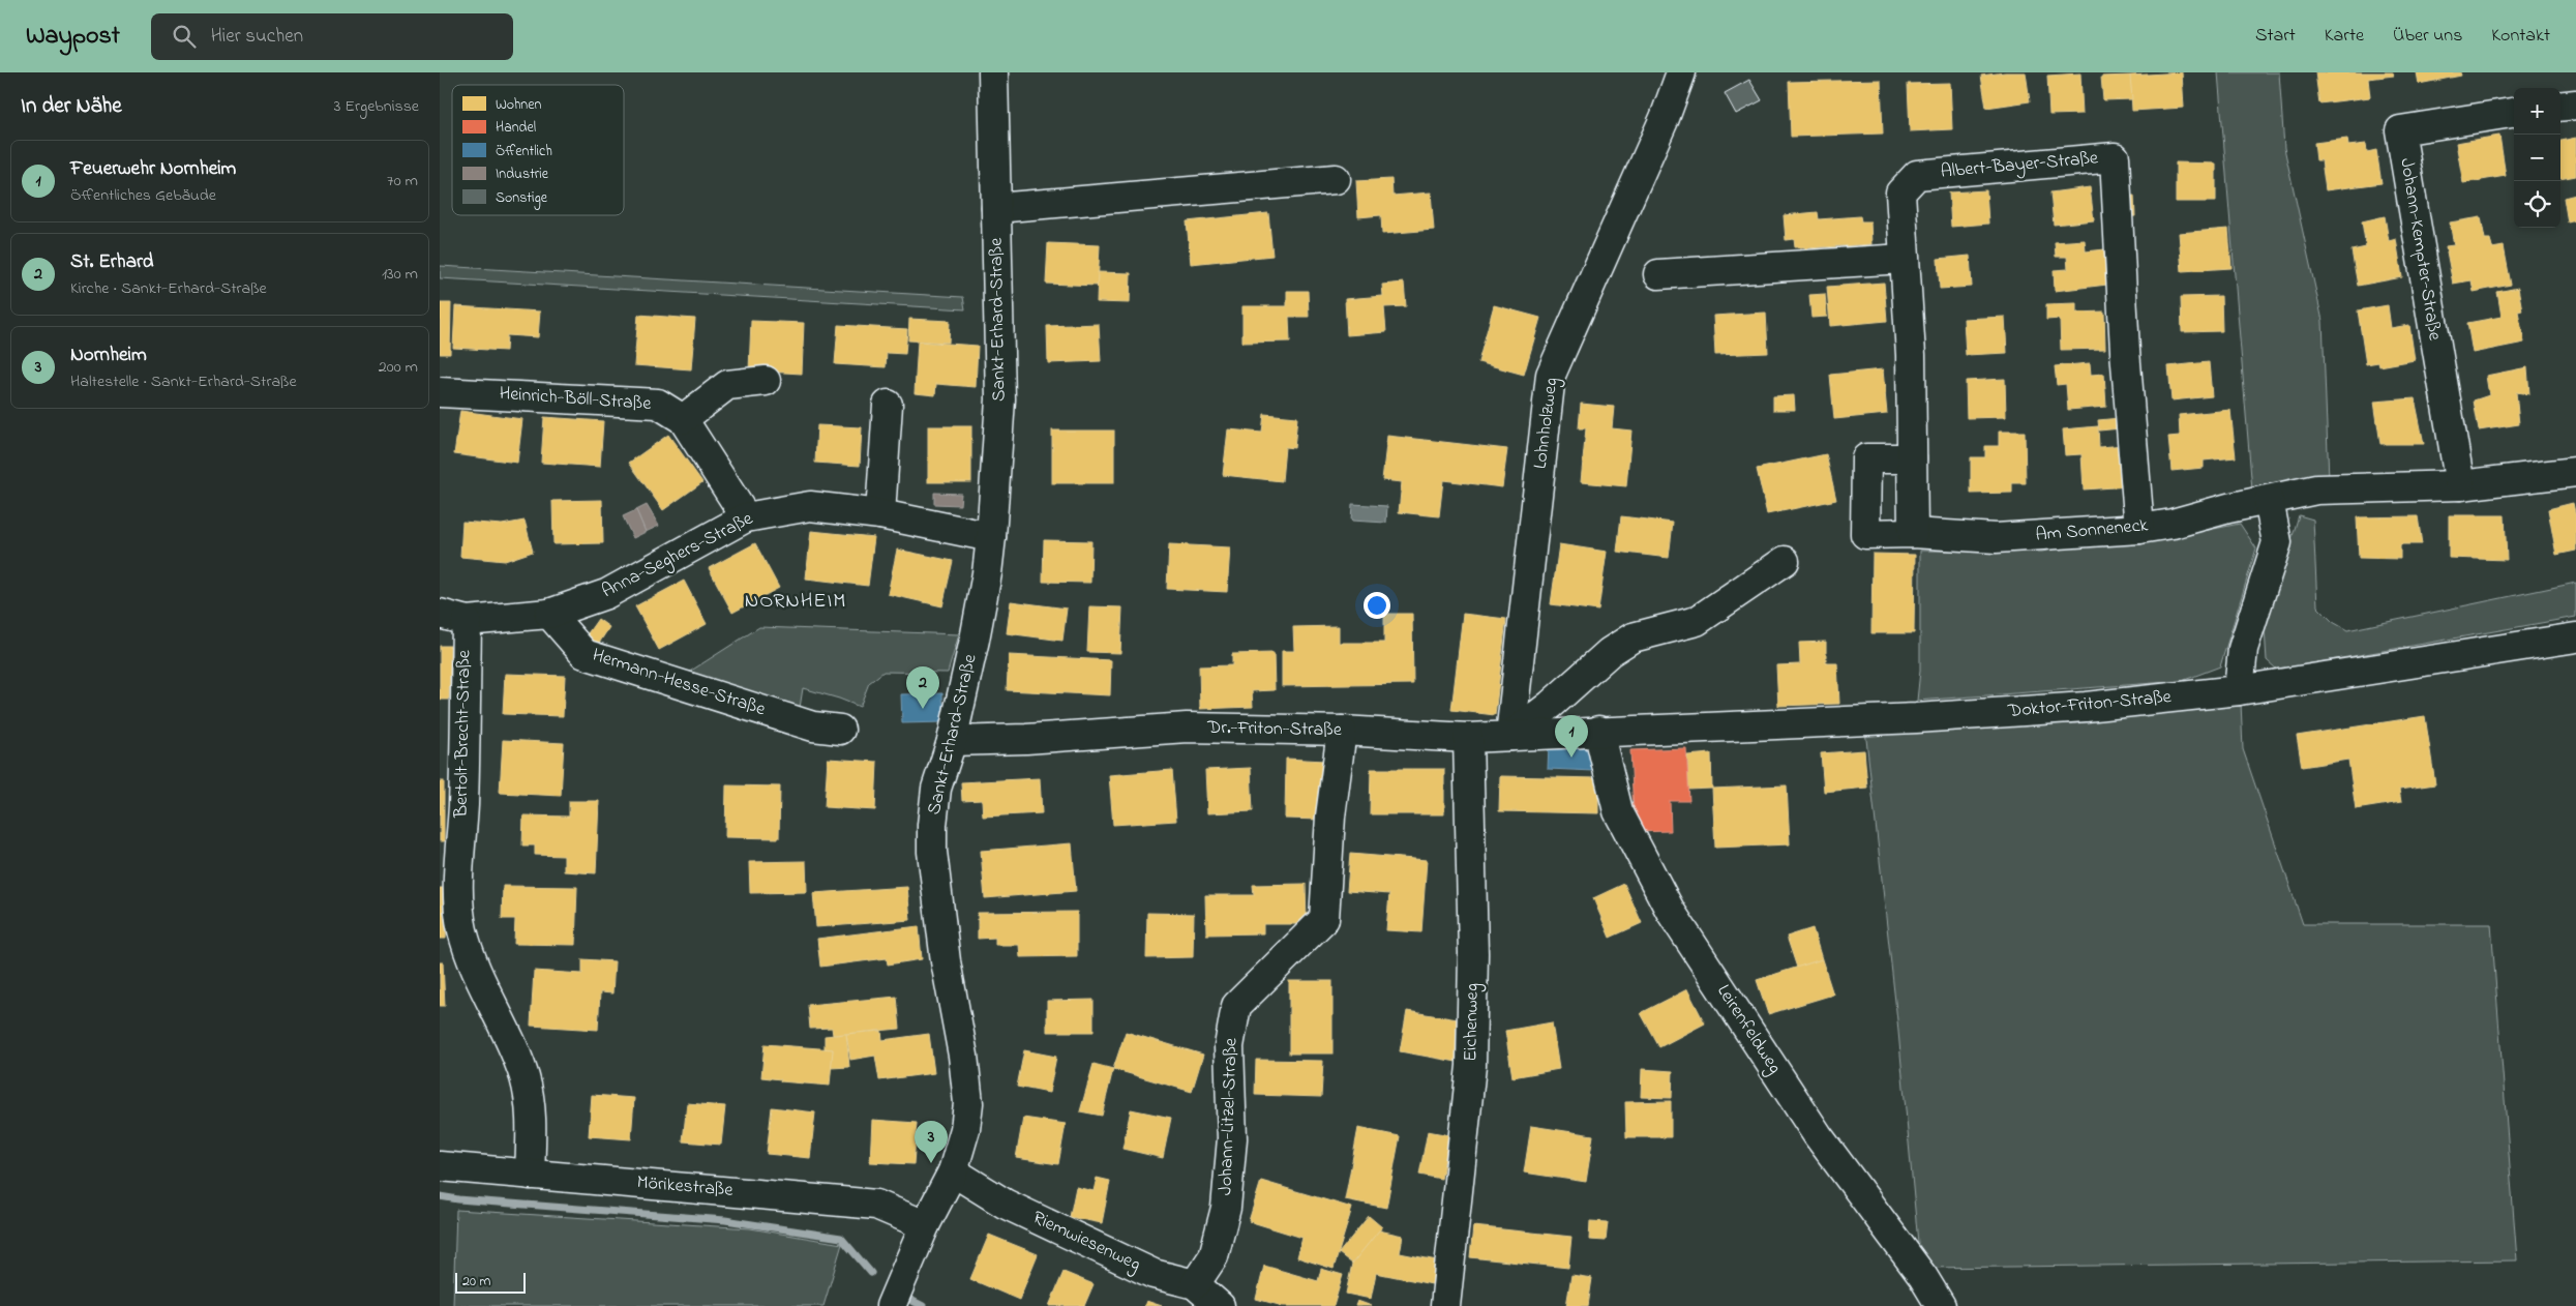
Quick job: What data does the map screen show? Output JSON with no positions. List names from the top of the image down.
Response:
{
  "streets": {
    "street": [
      "Albert-Bayer-Straße",
      "Johann-Kempter-Straße",
      "Sankt-Erhard-Straße",
      "Heinrich-Böll-Straße",
      "Lohnholzweg",
      "Am Sonneneck",
      "Anna-Seghers-Straße",
      "Hermann-Hesse-Straße",
      "Doktor-Friton-Straße",
      "Dr.-Friton-Straße",
      "Bertolt-Brecht-Straße",
      "Eichenweg",
      "Leirenfeldweg",
      "Johann-Litzel-Straße",
      "Mörikestraße",
      "Riemwiesenweg"
    ]
  },
  "crossings": [
    ["Albert-Bayer-Straße", "Am Sonneneck"],
    ["Johann-Kempter-Straße", "Am Sonneneck"],
    ["Sankt-Erhard-Straße", "Anna-Seghers-Straße"],
    ["Sankt-Erhard-Straße", "Dr.-Friton-Straße"],
    ["Sankt-Erhard-Straße", "Mörikestraße"],
    ["Sankt-Erhard-Straße", "Riemwiesenweg"],
    ["Heinrich-Böll-Straße", "Anna-Seghers-Straße"],
    ["Lohnholzweg", "Dr.-Friton-Straße"],
    ["Anna-Seghers-Straße", "Hermann-Hesse-Straße"],
    ["Doktor-Friton-Straße", "Dr.-Friton-Straße"],
    ["Doktor-Friton-Straße", "Leirenfeldweg"],
    ["Dr.-Friton-Straße", "Eichenweg"],
    ["Dr.-Friton-Straße", "Leirenfeldweg"],
    ["Dr.-Friton-Straße", "Johann-Litzel-Straße"],
    ["Bertolt-Brecht-Straße", "Mörikestraße"],
    ["Johann-Litzel-Straße", "Riemwiesenweg"]
  ],
  "districts": ["NORNHEIM"],
  "legend": [
    "Wohnen",
    "Handel",
    "Öffentlich",
    "Industrie",
    "Sonstige"
  ],
  "scale_bar": "20 m",
  "page": {
    "header": "Waypost",
    "search": "Hier suchen",
    "nav": [
      "Start",
      "Karte",
      "Über uns",
      "Kontakt"
    ],
    "heading": ["In der Nähe", "3 Ergebnisse"],
    "map_buttons": ["+", "−"],
    "list": [
      {
        "mark": "1",
        "name": "Feuerwehr Nornheim",
        "note": "Öffentliches Gebäude",
        "value": "70 m"
      },
      {
        "mark": "2",
        "name": "St. Erhard",
        "note": "Kirche · Sankt-Erhard-Straße",
        "value": "130 m"
      },
      {
        "mark": "3",
        "name": "Nornheim",
        "note": "Haltestelle · Sankt-Erhard-Straße",
        "value": "200 m"
      }
    ],
    "pins": ["2", "1", "3"],
    "scale": "20 m"
  }
}
